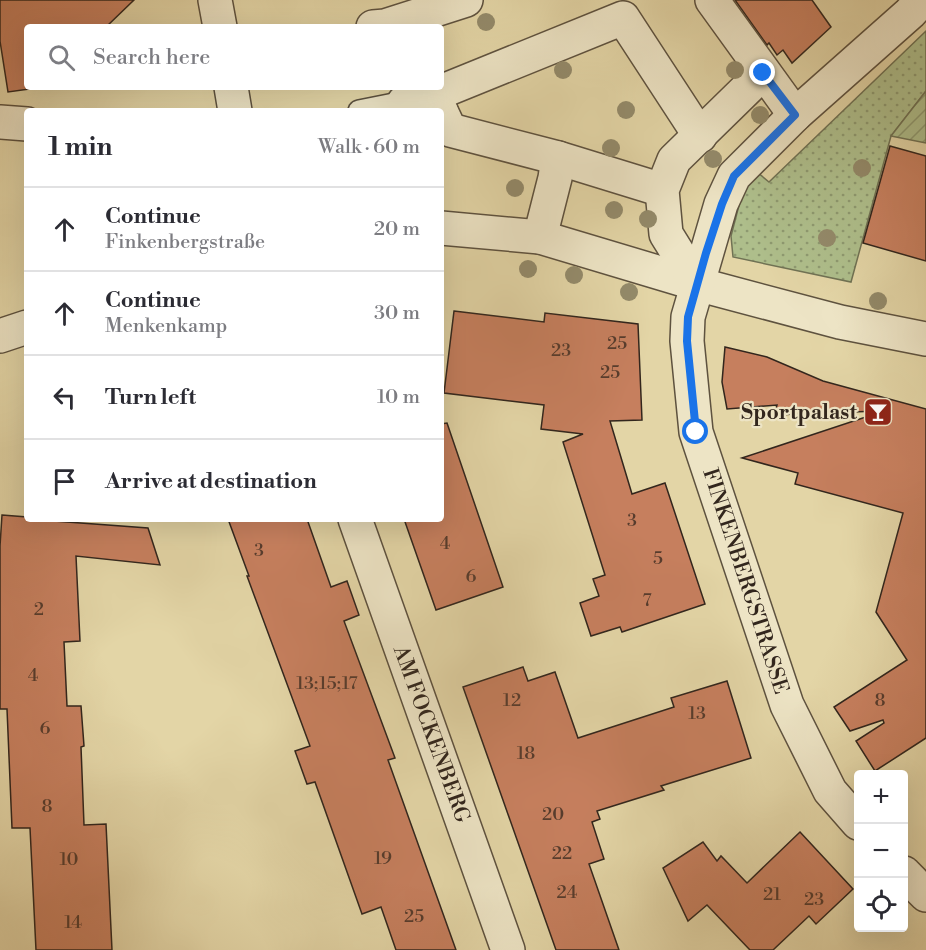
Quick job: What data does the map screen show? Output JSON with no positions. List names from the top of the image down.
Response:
{
  "streets": {
    "street": ["FINKENBERGSTRASSE", "AM FOCKENBERG"]
  },
  "places": {
    "bar": ["Sportpalast"]
  },
  "house_numbers": [
    "25",
    "23",
    "25",
    "3",
    "4",
    "3",
    "5",
    "6",
    "7",
    "2",
    "4",
    "13;15;17",
    "12",
    "8",
    "13",
    "6",
    "18",
    "8",
    "20",
    "22",
    "19",
    "10",
    "24",
    "21",
    "23",
    "25",
    "14"
  ],
  "page": {
    "search": "Search here",
    "heading": ["1 min", "Walk · 60 m"],
    "list": [
      ["Continue", "Finkenbergstraße", "20 m"],
      ["Continue", "Menkenkamp", "30 m"],
      ["Turn left", "10 m"],
      "Arrive at destination"
    ],
    "map_buttons": ["+", "−"]
  }
}
